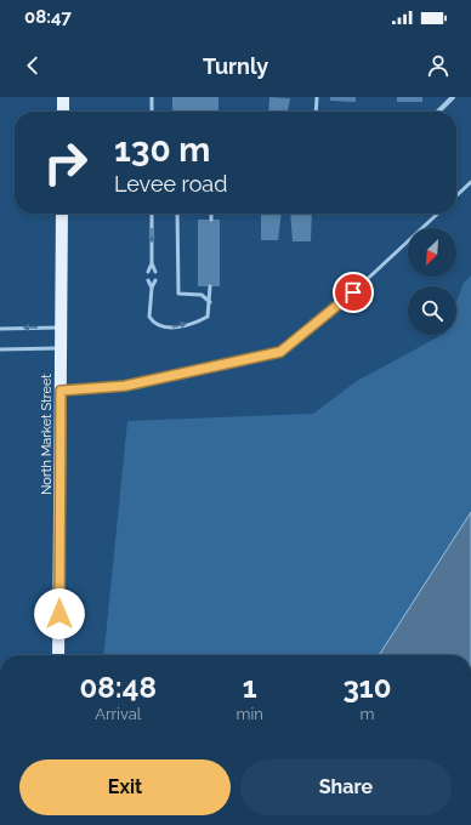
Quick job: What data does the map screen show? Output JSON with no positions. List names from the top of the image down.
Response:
{
  "streets": {
    "main road": ["North Market Street"]
  },
  "north": "bottom left",
  "page": {
    "status": "08:47",
    "header": "Turnly",
    "turn": ["130 m", "Levee road"],
    "eta": [
      "08:48",
      "Arrival",
      "1",
      "min",
      "310",
      "m"
    ],
    "buttons": ["Exit", "Share"]
  }
}
